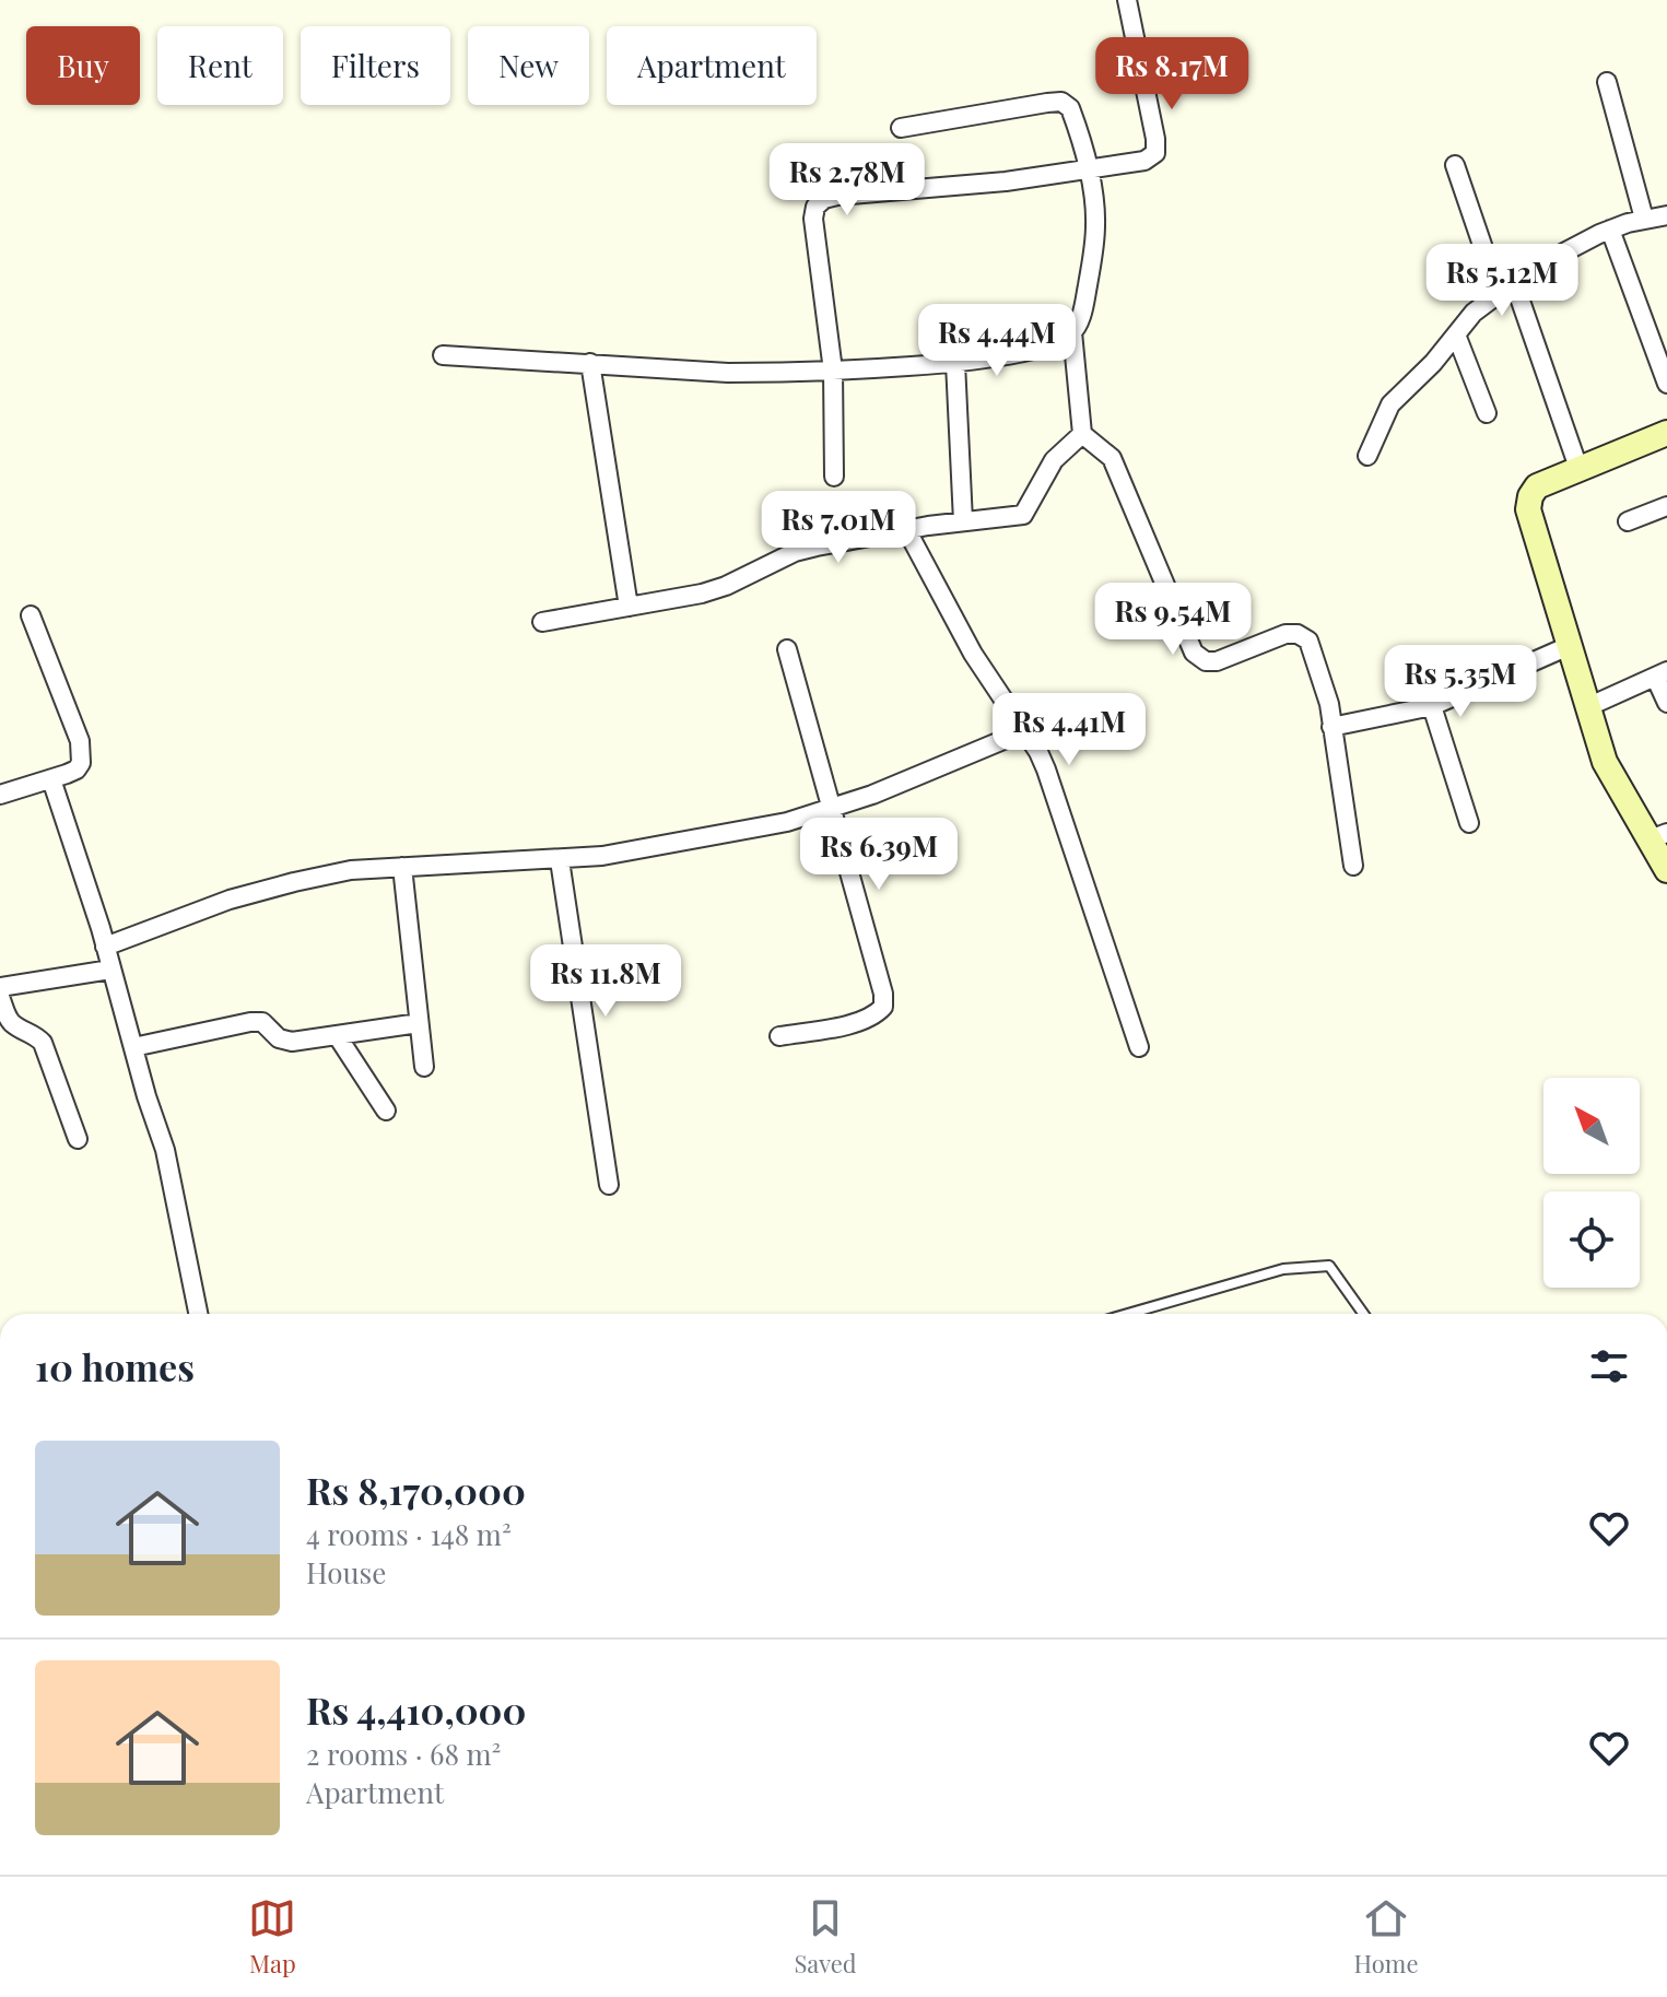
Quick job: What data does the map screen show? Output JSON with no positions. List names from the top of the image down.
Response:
{
  "north": "top left",
  "page": {
    "chip": [
      "Buy",
      "Rent",
      "Filters",
      "New",
      "Apartment"
    ],
    "price": [
      "Rs 8.17M",
      "Rs 2.78M",
      "Rs 5.12M",
      "Rs 4.44M",
      "Rs 7.01M",
      "Rs 9.54M",
      "Rs 5.35M",
      "Rs 4.41M",
      "Rs 6.39M",
      "Rs 11.8M"
    ],
    "heading": "10 homes",
    "list": [
      {
        "name": "Rs 8,170,000",
        "note": "4 rooms · 148 m² · House"
      },
      {
        "name": "Rs 4,410,000",
        "note": "2 rooms · 68 m² · Apartment"
      }
    ],
    "tabs": ["Map", "Saved", "Home"]
  }
}
